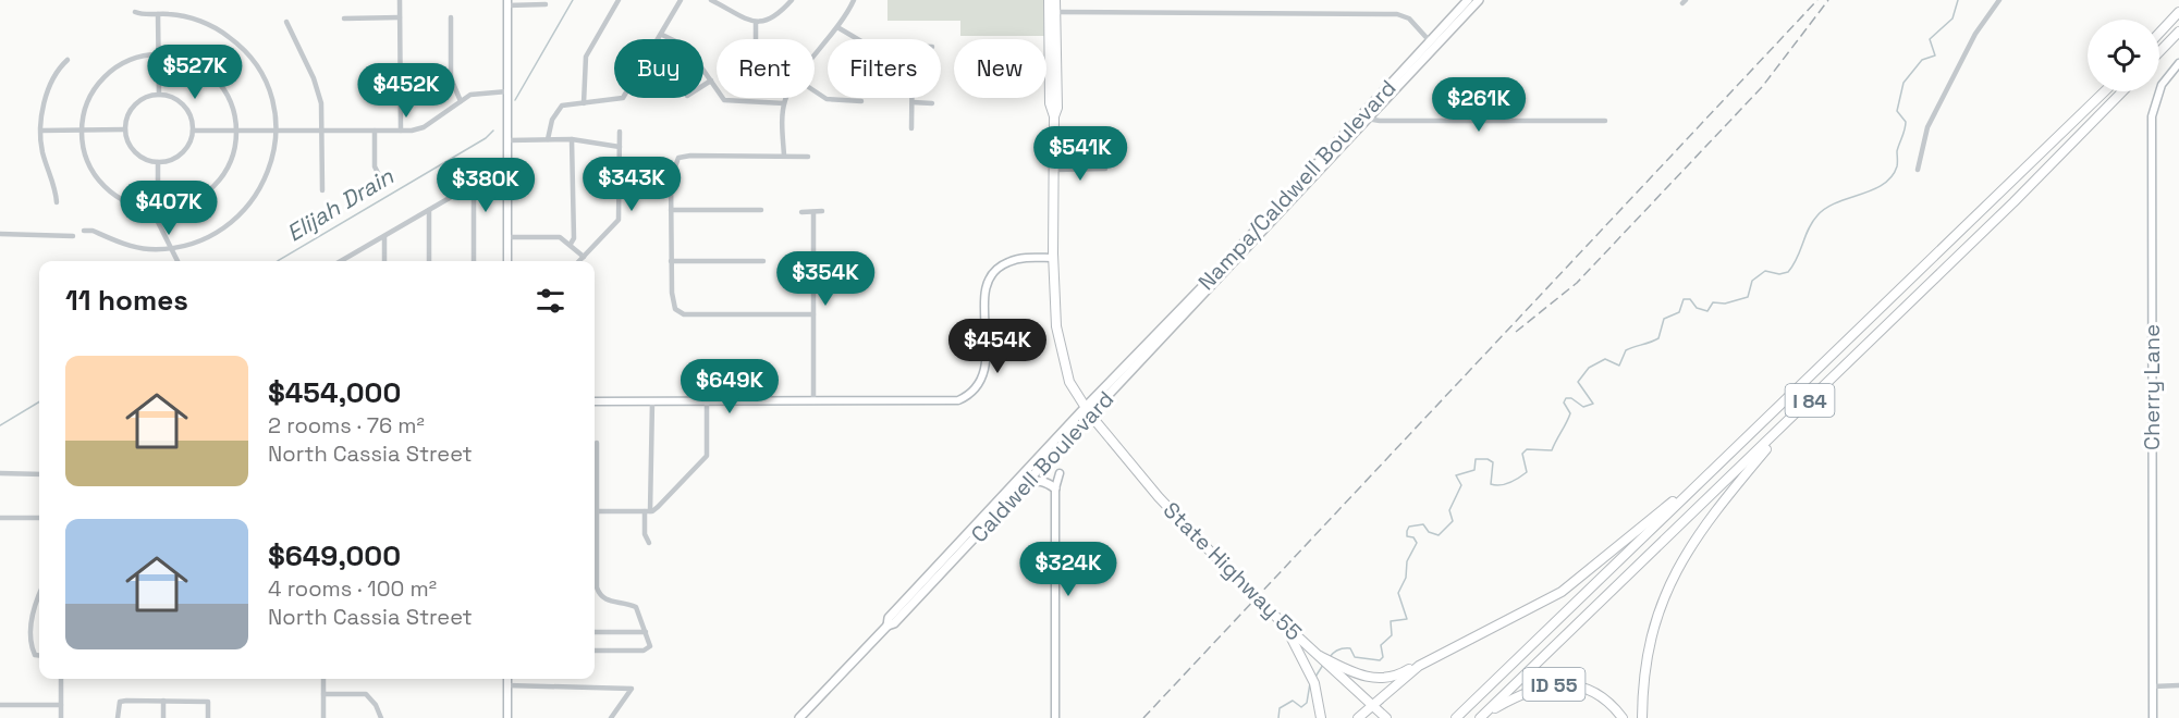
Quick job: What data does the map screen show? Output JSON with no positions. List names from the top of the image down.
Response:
{
  "streets": {
    "highway": ["I 84", "State Highway 55", "ID 55"],
    "main road": ["Nampa/Caldwell Boulevard", "Caldwell Boulevard"],
    "street": ["Cherry Lane"]
  },
  "crossings": [
    ["Nampa/Caldwell Boulevard", "Caldwell Boulevard"],
    ["I 84", "ID 55"],
    ["Caldwell Boulevard", "State Highway 55"]
  ],
  "water": ["Elijah Drain"],
  "page": {
    "chip": [
      "Buy",
      "Rent",
      "Filters",
      "New"
    ],
    "price": [
      "$527K",
      "$452K",
      "$261K",
      "$541K",
      "$343K",
      "$380K",
      "$407K",
      "$354K",
      "$454K",
      "$649K",
      "$324K"
    ],
    "heading": "11 homes",
    "list": [
      {
        "name": "$454,000",
        "note": "2 rooms · 76 m² · North Cassia Street"
      },
      {
        "name": "$649,000",
        "note": "4 rooms · 100 m² · North Cassia Street"
      }
    ]
  }
}
